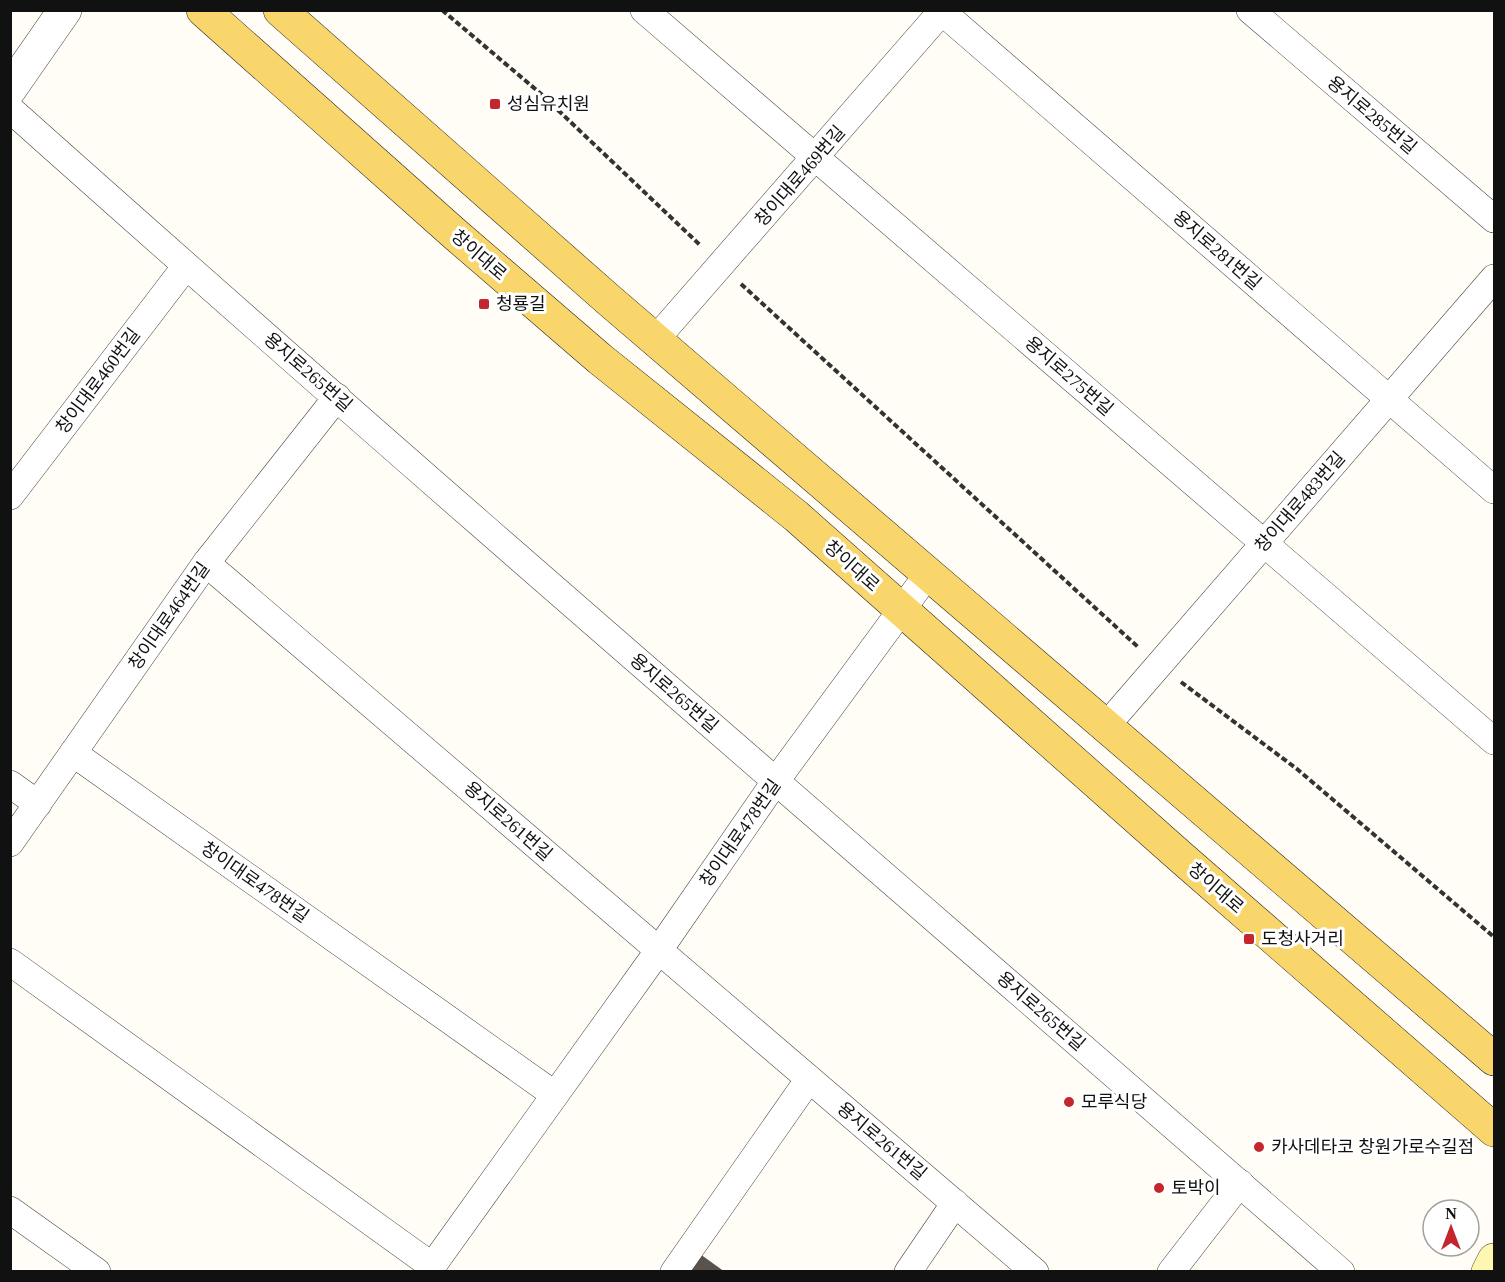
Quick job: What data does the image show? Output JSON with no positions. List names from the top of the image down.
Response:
{
  "streets": {
    "main road": ["창이대로"],
    "street": [
      "용지로285번길",
      "창이대로469번길",
      "용지로281번길",
      "용지로265번길",
      "용지로275번길",
      "창이대로460번길",
      "창이대로483번길",
      "창이대로464번길",
      "용지로261번길",
      "창이대로478번길"
    ]
  },
  "crossings": [
    ["창이대로469번길", "용지로281번길"],
    ["창이대로469번길", "용지로275번길"],
    ["용지로281번길", "창이대로483번길"],
    ["창이대로", "창이대로478번길"],
    ["용지로265번길", "창이대로460번길"],
    ["용지로265번길", "창이대로464번길"],
    ["용지로265번길", "창이대로478번길"],
    ["용지로275번길", "창이대로483번길"],
    ["창이대로464번길", "용지로261번길"],
    ["창이대로464번길", "창이대로478번길"],
    ["용지로261번길", "창이대로478번길"]
  ],
  "places": {
    "transit": ["성심유치원", "청룡길", "도청사거리"],
    "other": ["모루식당", "카사데타코 창원가로수길점", "토박이"]
  },
  "north": "top"
}
